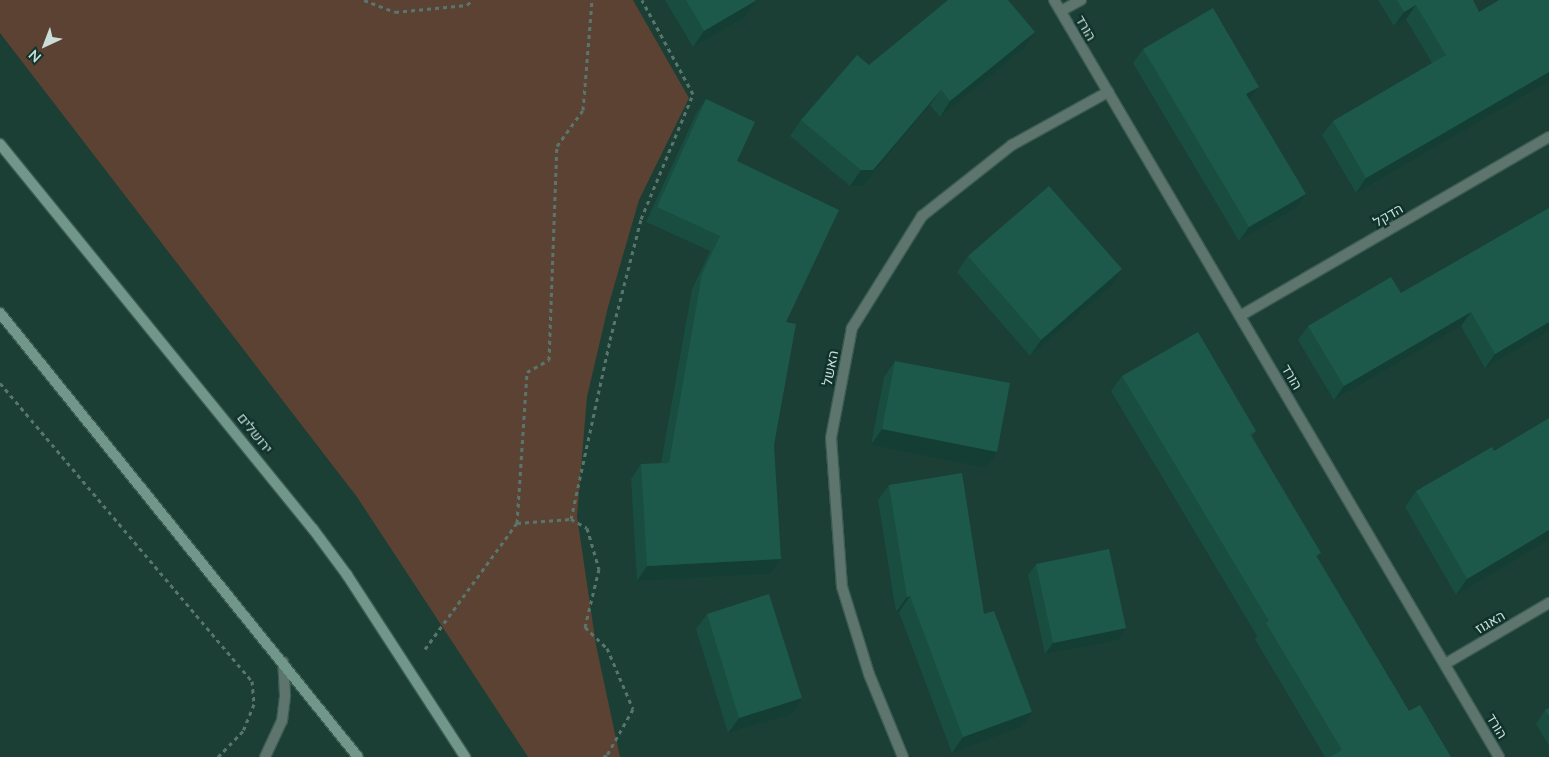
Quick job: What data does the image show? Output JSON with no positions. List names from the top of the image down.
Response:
{
  "streets": {
    "street": [
      "הורד",
      "הדקל",
      "האשל",
      "ירושלים",
      "האגוז"
    ]
  },
  "crossings": [
    ["הורד", "הדקל"],
    ["הורד", "האשל"],
    ["הורד", "האגוז"]
  ],
  "north": "bottom left"
}
